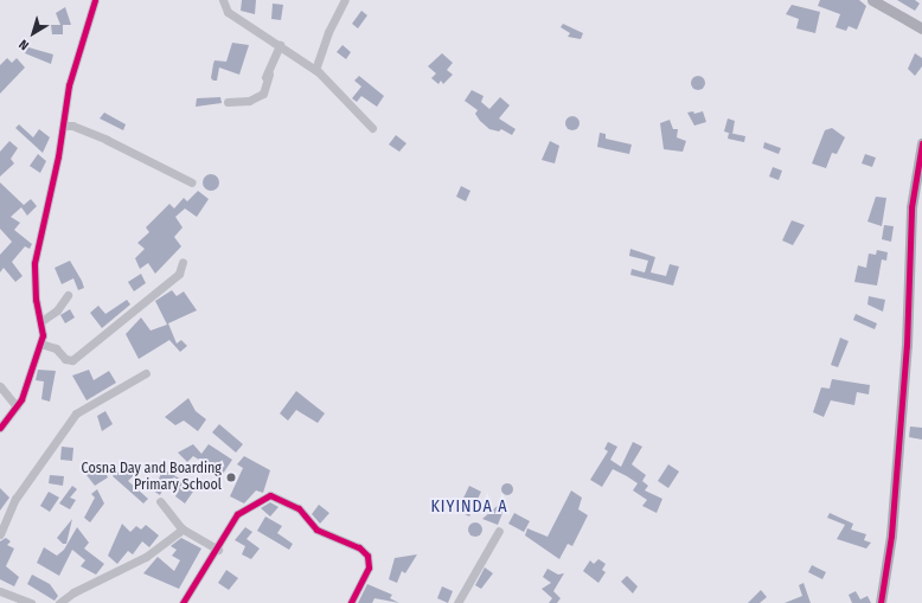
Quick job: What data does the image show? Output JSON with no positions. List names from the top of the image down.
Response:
{
  "districts": ["KIYINDA A"],
  "places": ["Cosna Day and Boarding Primary School"],
  "north": "bottom left"
}
